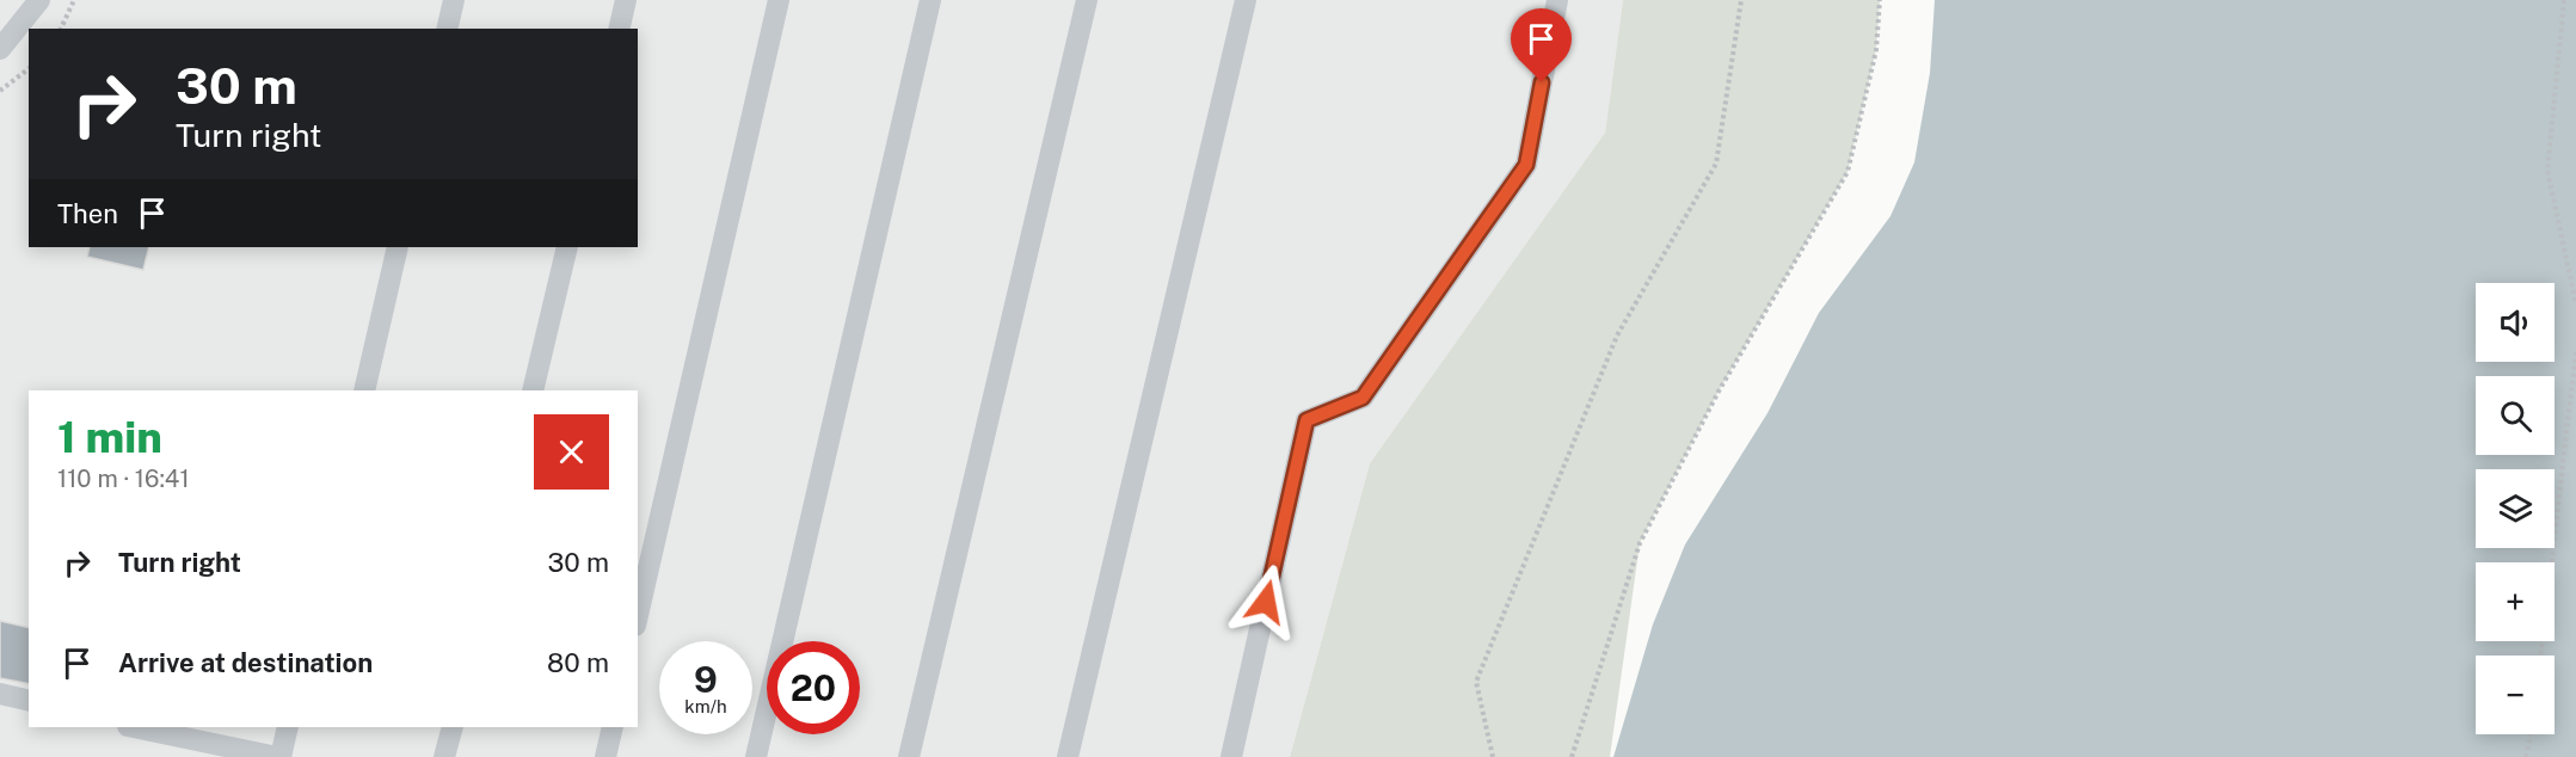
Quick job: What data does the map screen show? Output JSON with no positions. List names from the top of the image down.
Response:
{
  "page": {
    "turn": ["30 m", "Turn right"],
    "then": "Then",
    "map_buttons": ["+", "−"],
    "heading": ["1 min", "110 m · 16:41"],
    "list": [
      {
        "name": "Turn right",
        "value": "30 m"
      },
      {
        "name": "Arrive at destination",
        "value": "80 m"
      }
    ],
    "speed": "9 km/h",
    "limit": "20"
  }
}
